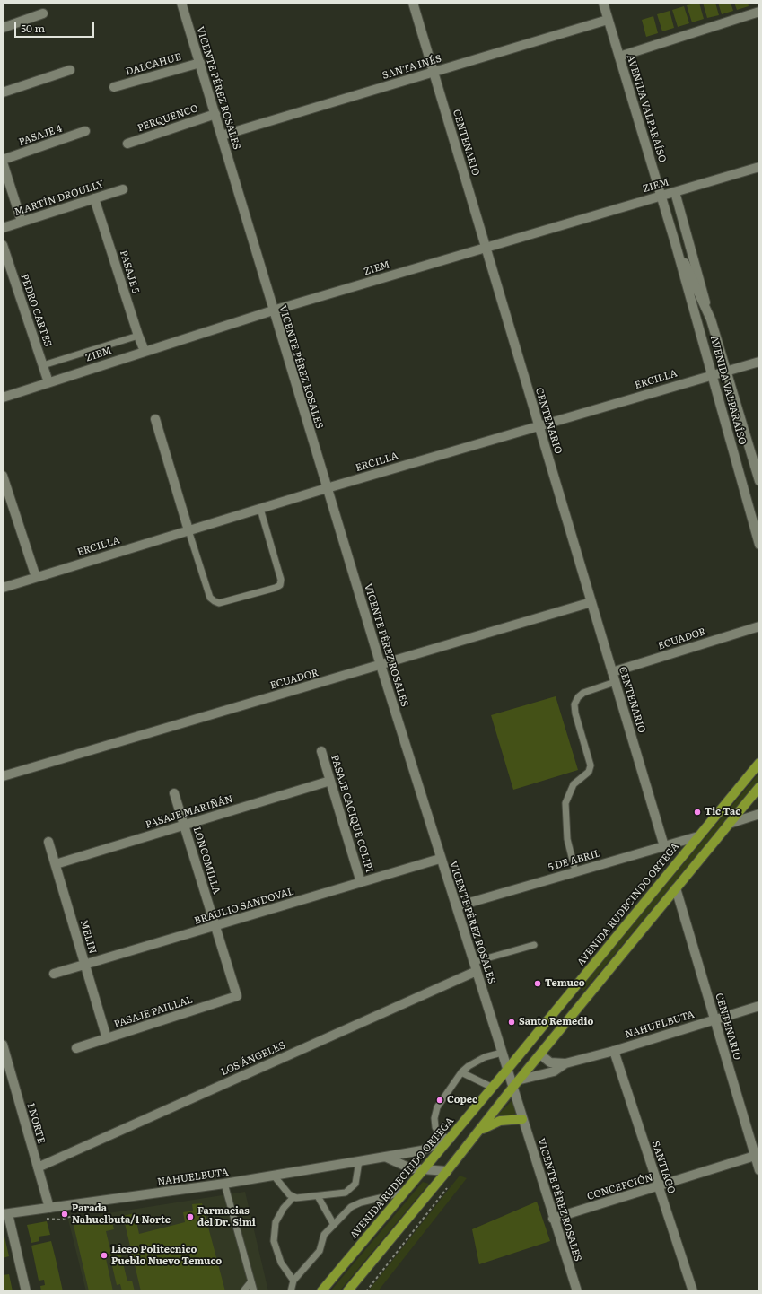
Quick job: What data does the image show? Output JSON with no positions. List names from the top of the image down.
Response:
{
  "streets": {
    "main road": ["AVENIDA RUDECINDO ORTEGA"],
    "street": [
      "DALCAHUE",
      "SANTA INÉS",
      "VICENTE PÉREZ ROSALES",
      "AVENIDA VALPARAÍSO",
      "PERQUENCO",
      "PASAJE 4",
      "CENTENARIO",
      "ZIEM",
      "MARTÍN DROULLY",
      "PASAJE 5",
      "PEDRO CARTES",
      "ERCILLA",
      "ECUADOR",
      "PASAJE MARIÑÁN",
      "PASAJE CACIQUE COLIPI",
      "LONCOMILLA",
      "5 DE ABRIL",
      "BRAULIO SANDOVAL",
      "MELIN",
      "PASAJE PAILLAL",
      "NAHUELBUTA",
      "LOS ÁNGELES",
      "1 NORTE",
      "SANTIAGO",
      "CONCEPCIÓN"
    ]
  },
  "crossings": [
    ["DALCAHUE", "VICENTE PÉREZ ROSALES"],
    ["SANTA INÉS", "VICENTE PÉREZ ROSALES"],
    ["SANTA INÉS", "AVENIDA VALPARAÍSO"],
    ["SANTA INÉS", "CENTENARIO"],
    ["VICENTE PÉREZ ROSALES", "PERQUENCO"],
    ["VICENTE PÉREZ ROSALES", "ZIEM"],
    ["VICENTE PÉREZ ROSALES", "ERCILLA"],
    ["VICENTE PÉREZ ROSALES", "ECUADOR"],
    ["VICENTE PÉREZ ROSALES", "5 DE ABRIL"],
    ["VICENTE PÉREZ ROSALES", "AVENIDA RUDECINDO ORTEGA"],
    ["VICENTE PÉREZ ROSALES", "BRAULIO SANDOVAL"],
    ["VICENTE PÉREZ ROSALES", "LOS ÁNGELES"],
    ["VICENTE PÉREZ ROSALES", "CONCEPCIÓN"],
    ["AVENIDA VALPARAÍSO", "ZIEM"],
    ["AVENIDA VALPARAÍSO", "ERCILLA"],
    ["CENTENARIO", "ZIEM"],
    ["CENTENARIO", "ERCILLA"],
    ["CENTENARIO", "ECUADOR"],
    ["CENTENARIO", "5 DE ABRIL"],
    ["CENTENARIO", "NAHUELBUTA"],
    ["CENTENARIO", "CONCEPCIÓN"],
    ["ZIEM", "PASAJE 5"],
    ["ZIEM", "PEDRO CARTES"],
    ["MARTÍN DROULLY", "PASAJE 5"],
    ["PASAJE MARIÑÁN", "PASAJE CACIQUE COLIPI"],
    ["PASAJE MARIÑÁN", "LONCOMILLA"],
    ["PASAJE MARIÑÁN", "MELIN"],
    ["PASAJE CACIQUE COLIPI", "BRAULIO SANDOVAL"],
    ["LONCOMILLA", "BRAULIO SANDOVAL"],
    ["LONCOMILLA", "PASAJE PAILLAL"],
    ["5 DE ABRIL", "AVENIDA RUDECINDO ORTEGA"],
    ["AVENIDA RUDECINDO ORTEGA", "NAHUELBUTA"],
    ["BRAULIO SANDOVAL", "MELIN"],
    ["MELIN", "PASAJE PAILLAL"],
    ["NAHUELBUTA", "1 NORTE"],
    ["NAHUELBUTA", "SANTIAGO"],
    ["LOS ÁNGELES", "1 NORTE"],
    ["SANTIAGO", "CONCEPCIÓN"]
  ],
  "places": [
    "Tic Tac",
    "Temuco",
    "Santo Remedio",
    "Copec",
    "Parada Nahuelbuta/1 Norte",
    "Farmacias del Dr. Simi",
    "Liceo Politecnico Pueblo Nuevo Temuco"
  ],
  "scale_bar": "50 m"
}
